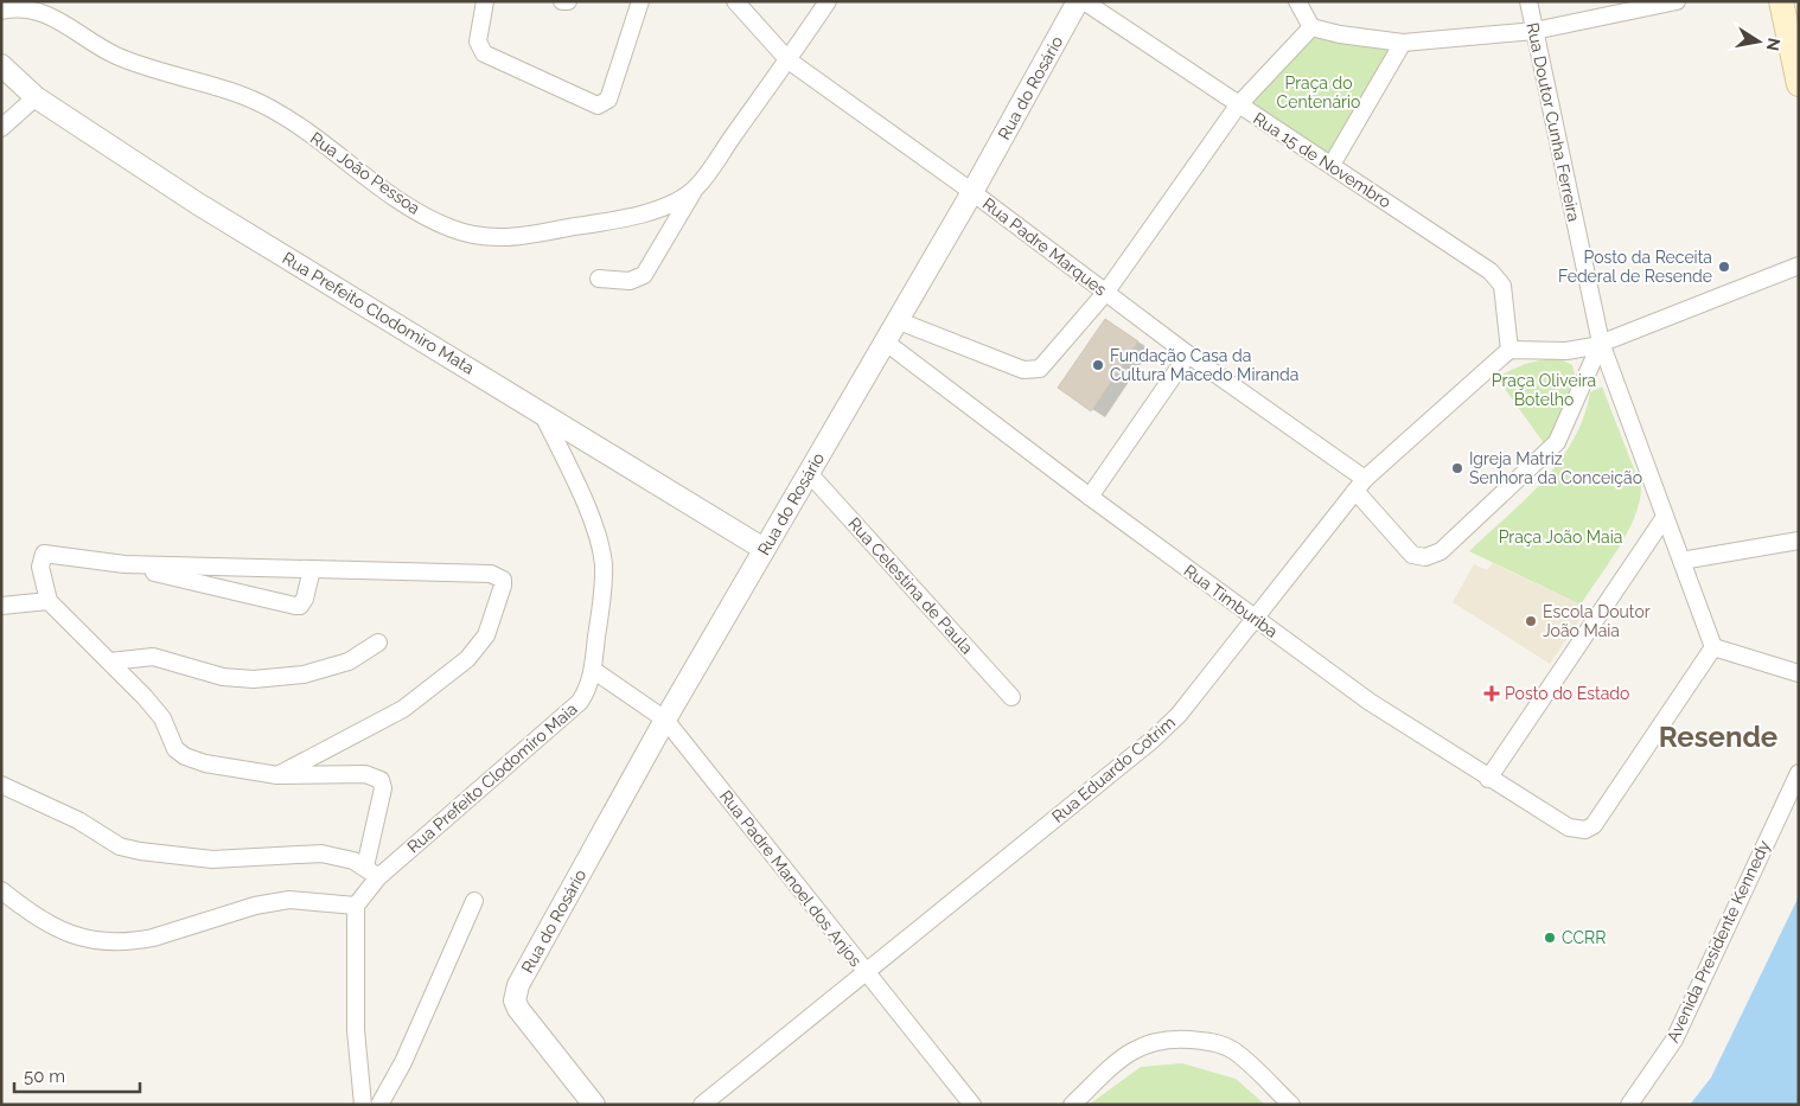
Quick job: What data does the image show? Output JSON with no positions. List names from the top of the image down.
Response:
{
  "streets": {
    "street": [
      "Rua do Rosário",
      "Rua Doutor Cunha Ferreira",
      "Rua 15 de Novembro",
      "Rua João Pessoa",
      "Rua Padre Marques",
      "Rua Prefeito Clodomiro Mata",
      "Rua Celestina de Paula",
      "Rua Timburiba",
      "Rua Eduardo Cotrim",
      "Rua Prefeito Clodomiro Maia",
      "Rua Padre Manoel dos Anjos",
      "Avenida Presidente Kennedy"
    ]
  },
  "crossings": [
    ["Rua do Rosário", "Rua Padre Marques"],
    ["Rua do Rosário", "Rua Prefeito Clodomiro Mata"],
    ["Rua do Rosário", "Rua Celestina de Paula"],
    ["Rua do Rosário", "Rua Timburiba"],
    ["Rua do Rosário", "Rua Padre Manoel dos Anjos"],
    ["Rua Doutor Cunha Ferreira", "Rua Padre Marques"],
    ["Rua Doutor Cunha Ferreira", "Rua Timburiba"],
    ["Rua 15 de Novembro", "Rua Eduardo Cotrim"],
    ["Rua João Pessoa", "Rua Padre Marques"],
    ["Rua Padre Marques", "Rua Eduardo Cotrim"],
    ["Rua Prefeito Clodomiro Mata", "Rua Prefeito Clodomiro Maia"],
    ["Rua Timburiba", "Rua Eduardo Cotrim"],
    ["Rua Eduardo Cotrim", "Rua Padre Manoel dos Anjos"],
    ["Rua Prefeito Clodomiro Maia", "Rua Padre Manoel dos Anjos"]
  ],
  "districts": ["Resende"],
  "parks": ["Praça do Centenário", "Praça Oliveira Botelho", "Praça João Maia"],
  "places": {
    "other": [
      "Posto da Receita Federal de Resende",
      "Fundação Casa da Cultura Macedo Miranda",
      "Igreja Matriz Senhora da Conceição",
      "Escola Doutor João Maia",
      "CCRR"
    ],
    "health": ["Posto do Estado"]
  },
  "scale_bar": "50 m",
  "north": "right"
}
